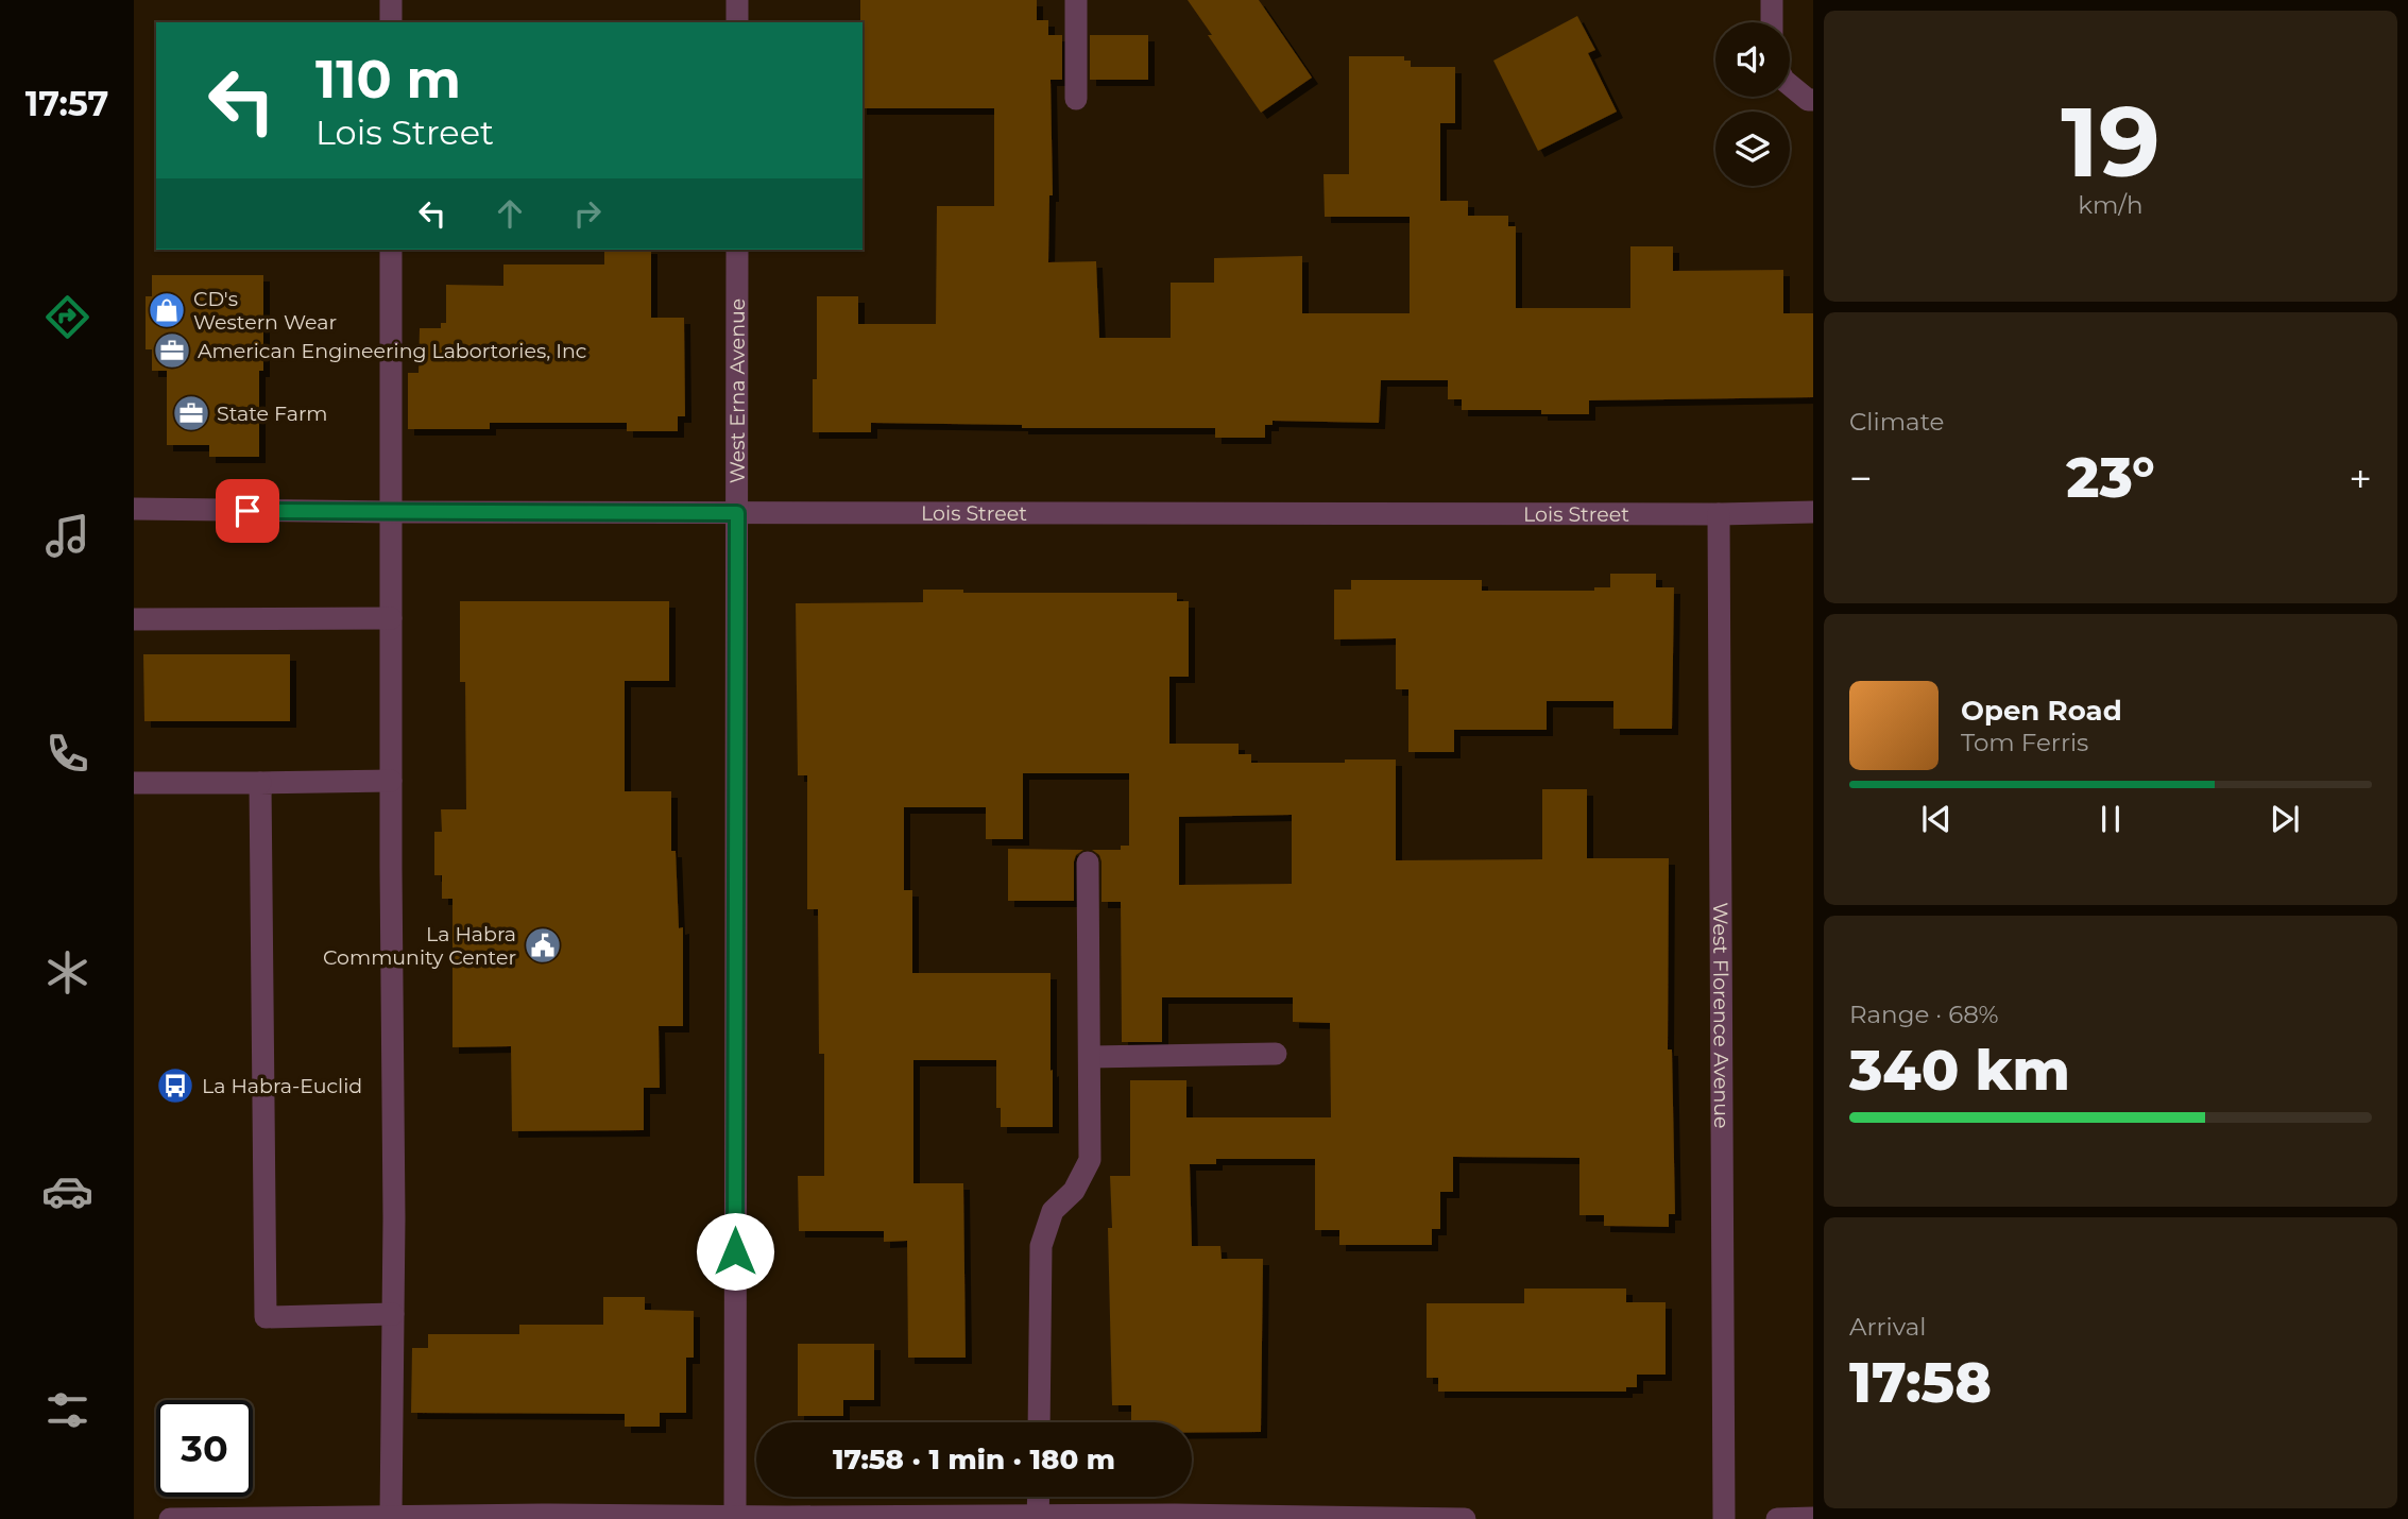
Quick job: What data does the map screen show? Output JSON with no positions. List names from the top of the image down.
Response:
{
  "streets": {
    "street": ["West Erna Avenue", "Lois Street", "West Florence Avenue"]
  },
  "crossings": [
    ["West Erna Avenue", "Lois Street"],
    ["Lois Street", "West Florence Avenue"]
  ],
  "places": {
    "shop": ["CD's Western Wear"],
    "office": ["American Engineering Labortories, Inc", "State Farm"],
    "public building": ["La Habra Community Center"],
    "bus stop": ["La Habra-Euclid"]
  },
  "page": {
    "tabs": "17:57",
    "tile": [
      ["19", "km/h"],
      "Climate",
      ["Range · 68%", "340 km"],
      ["Arrival", "17:58"]
    ],
    "turn": ["110 m", "Lois Street"],
    "heat": ["−", "23°", "+"],
    "song": ["Open Road", "Tom Ferris"],
    "limit": "30",
    "trip": "17:58 · 1 min · 180 m"
  }
}
